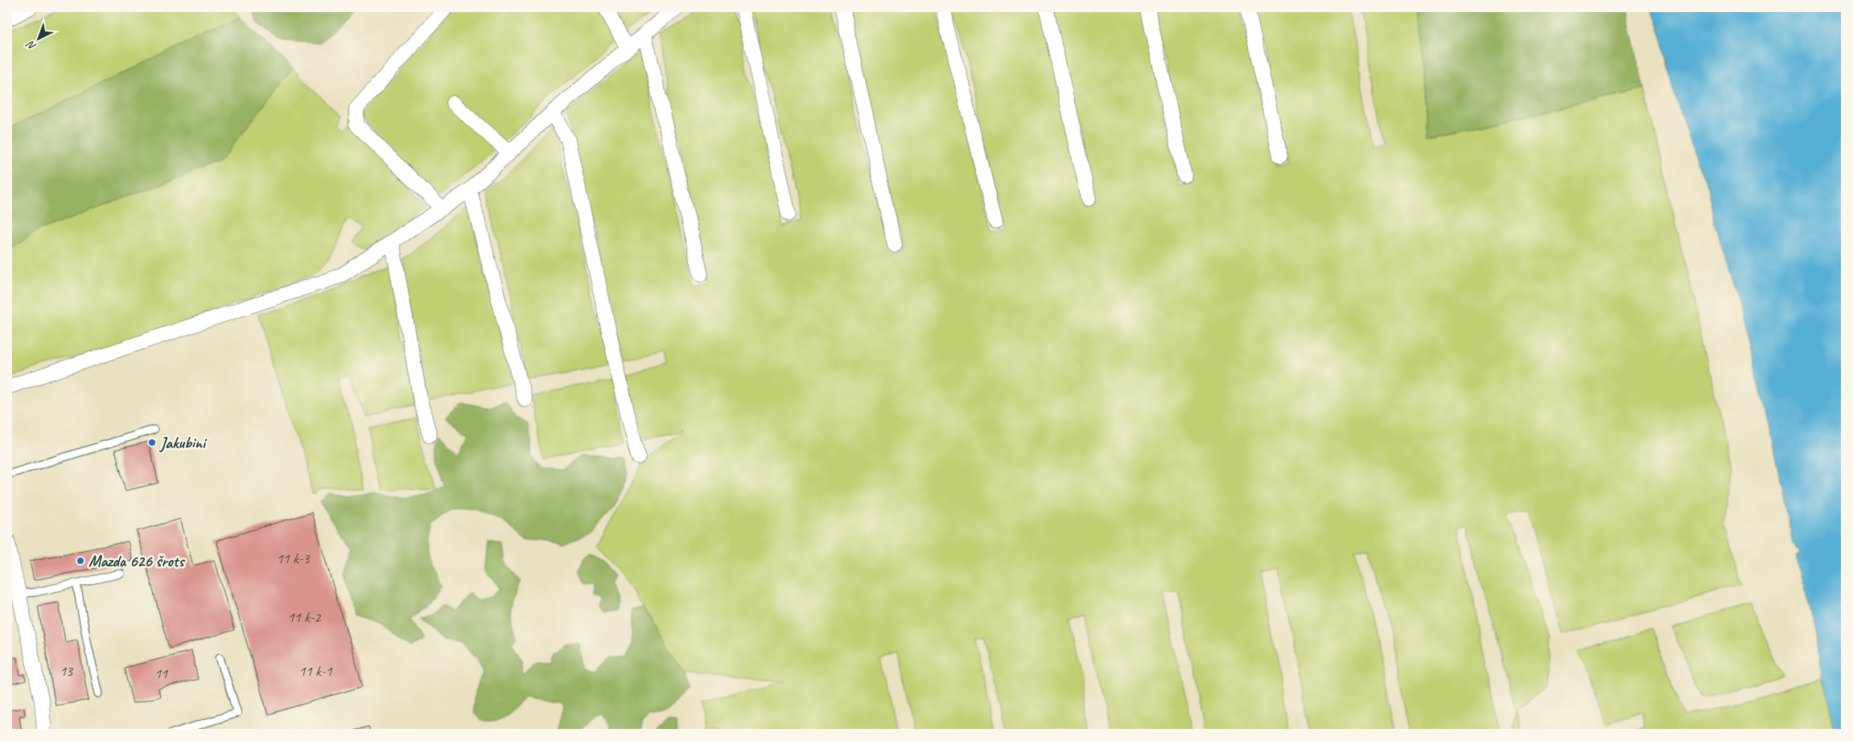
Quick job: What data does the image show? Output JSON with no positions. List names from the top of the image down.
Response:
{
  "places": ["Jakubini", "Mazda 626 šrots"],
  "house_numbers": [
    "11 k-3",
    "11 k-2",
    "13",
    "11 k-1",
    "11"
  ],
  "north": "bottom left"
}
